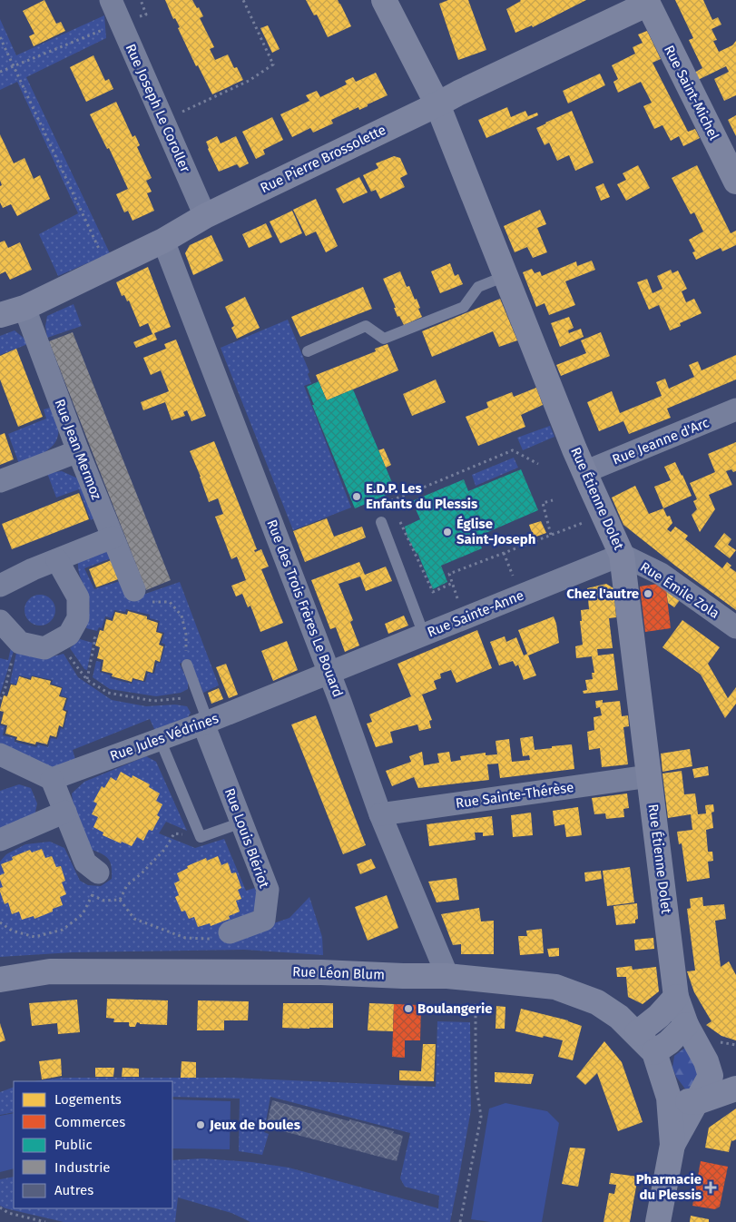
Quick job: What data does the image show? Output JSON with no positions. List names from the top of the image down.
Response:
{
  "streets": {
    "street": [
      "Rue Saint-Michel",
      "Rue Joseph Le Coroller",
      "Rue Pierre Brossolette",
      "Rue Jeanne d'Arc",
      "Rue Jean Mermoz",
      "Rue Étienne Dolet",
      "Rue Émile Zola",
      "Rue des Trois Frères Le Bouard",
      "Rue Sainte-Anne",
      "Rue Jules Védrines",
      "Rue Sainte-Thérèse",
      "Rue Louis Blériot",
      "Rue Léon Blum"
    ]
  },
  "crossings": [
    ["Rue Saint-Michel", "Rue Pierre Brossolette"],
    ["Rue Joseph Le Coroller", "Rue Pierre Brossolette"],
    ["Rue Pierre Brossolette", "Rue Jean Mermoz"],
    ["Rue Pierre Brossolette", "Rue Étienne Dolet"],
    ["Rue Pierre Brossolette", "Rue des Trois Frères Le Bouard"],
    ["Rue Jeanne d'Arc", "Rue Étienne Dolet"],
    ["Rue Étienne Dolet", "Rue Émile Zola"],
    ["Rue Étienne Dolet", "Rue Sainte-Anne"],
    ["Rue Étienne Dolet", "Rue Sainte-Thérèse"],
    ["Rue Émile Zola", "Rue Sainte-Anne"],
    ["Rue des Trois Frères Le Bouard", "Rue Sainte-Anne"],
    ["Rue des Trois Frères Le Bouard", "Rue Jules Védrines"],
    ["Rue des Trois Frères Le Bouard", "Rue Sainte-Thérèse"],
    ["Rue des Trois Frères Le Bouard", "Rue Léon Blum"],
    ["Rue Sainte-Anne", "Rue Jules Védrines"],
    ["Rue Jules Védrines", "Rue Louis Blériot"]
  ],
  "places": {
    "other": [
      "E.D.P. Les Enfants du Plessis",
      "Église Saint-Joseph",
      "Chez l'autre",
      "Boulangerie",
      "Jeux de boules"
    ],
    "health": ["Pharmacie du Plessis"]
  },
  "legend": [
    "Logements",
    "Commerces",
    "Public",
    "Industrie",
    "Autres"
  ]
}
